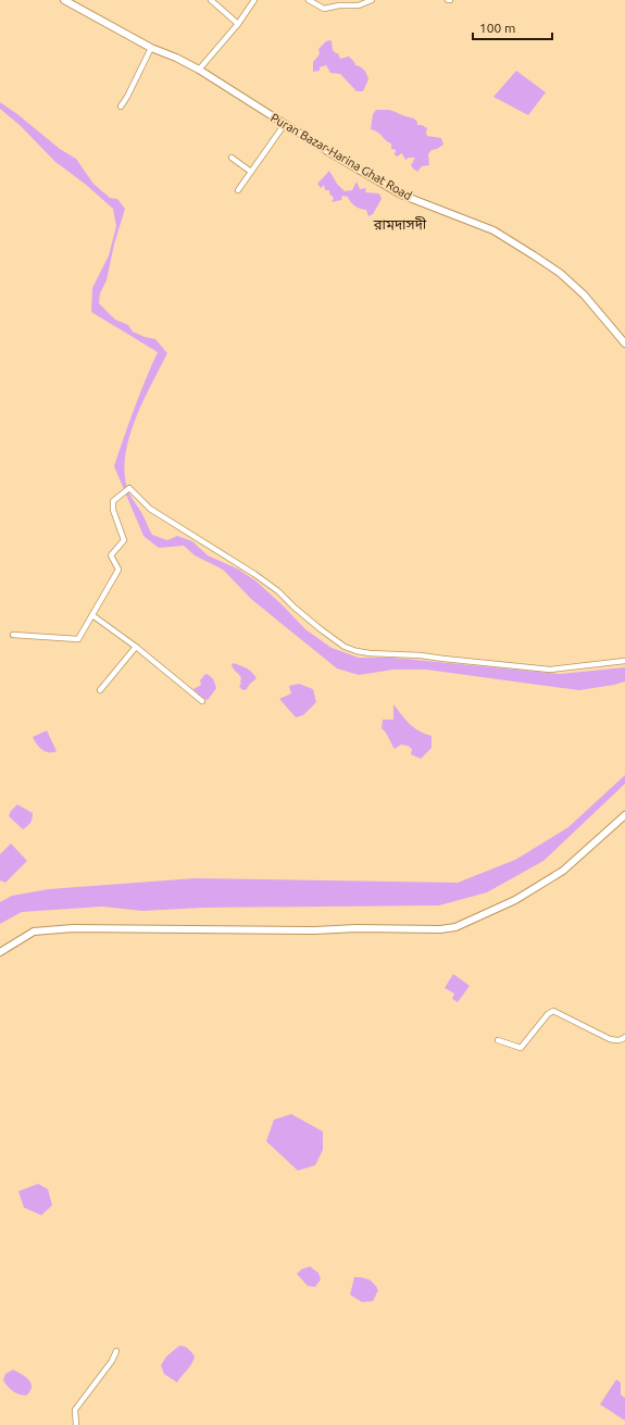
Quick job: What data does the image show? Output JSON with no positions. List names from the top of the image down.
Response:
{
  "streets": {
    "main road": ["Puran Bazar-Harina Ghat Road"]
  },
  "districts": ["রামদাসদী"],
  "scale_bar": "100 m"
}
